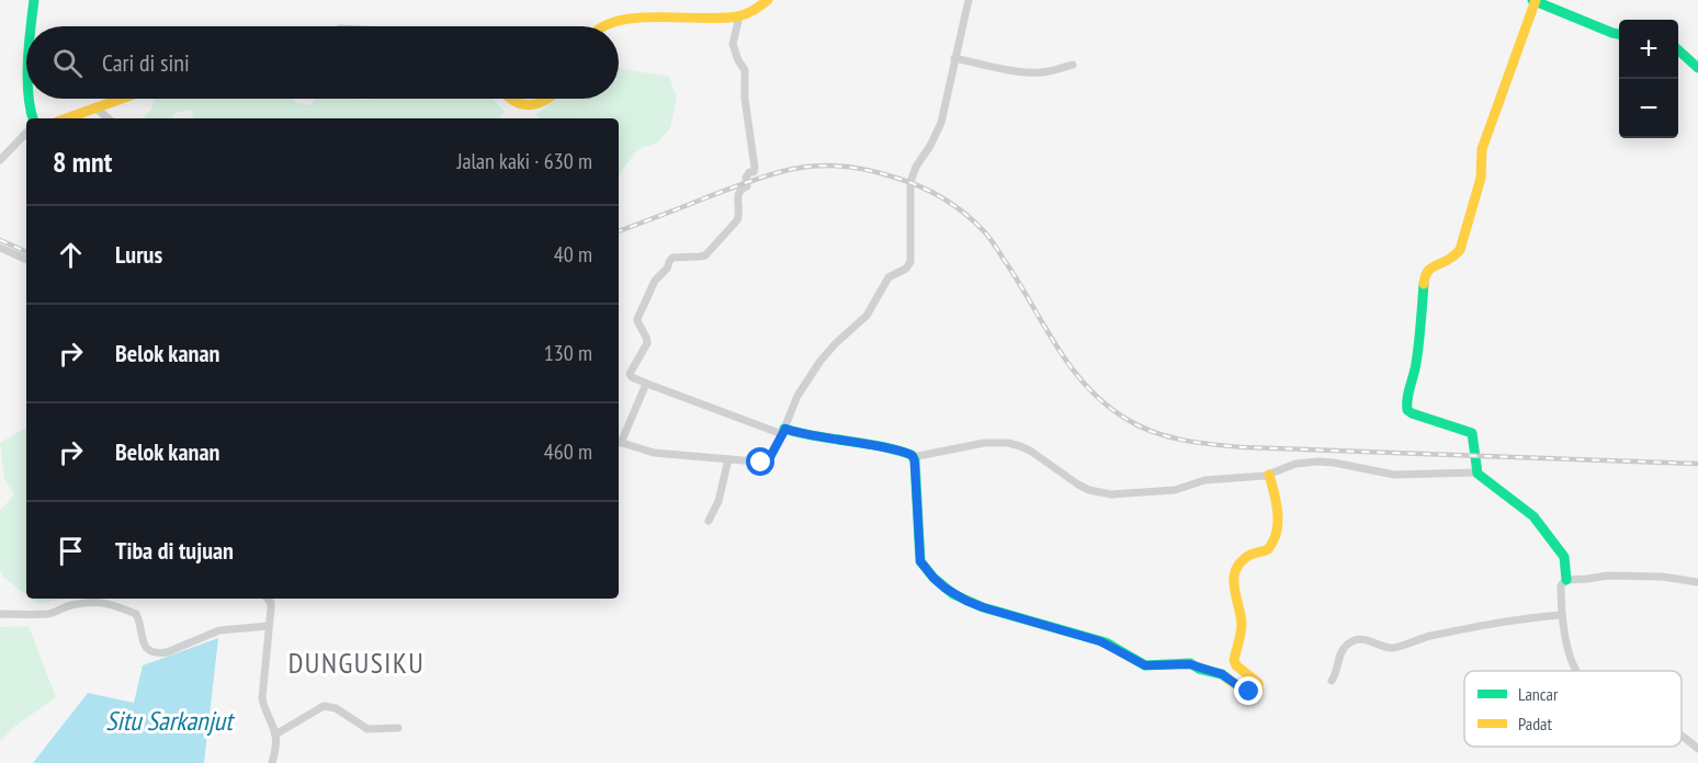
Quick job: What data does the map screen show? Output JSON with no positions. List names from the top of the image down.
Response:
{
  "districts": ["DUNGUSIKU"],
  "water": ["Situ Sarkanjut"],
  "legend": ["Lancar", "Padat"],
  "page": {
    "map_buttons": ["+", "−"],
    "search": "Cari di sini",
    "heading": ["8 mnt", "Jalan kaki · 630 m"],
    "list": [
      ["Lurus", "40 m"],
      ["Belok kanan", "130 m"],
      ["Belok kanan", "460 m"],
      "Tiba di tujuan"
    ]
  }
}
